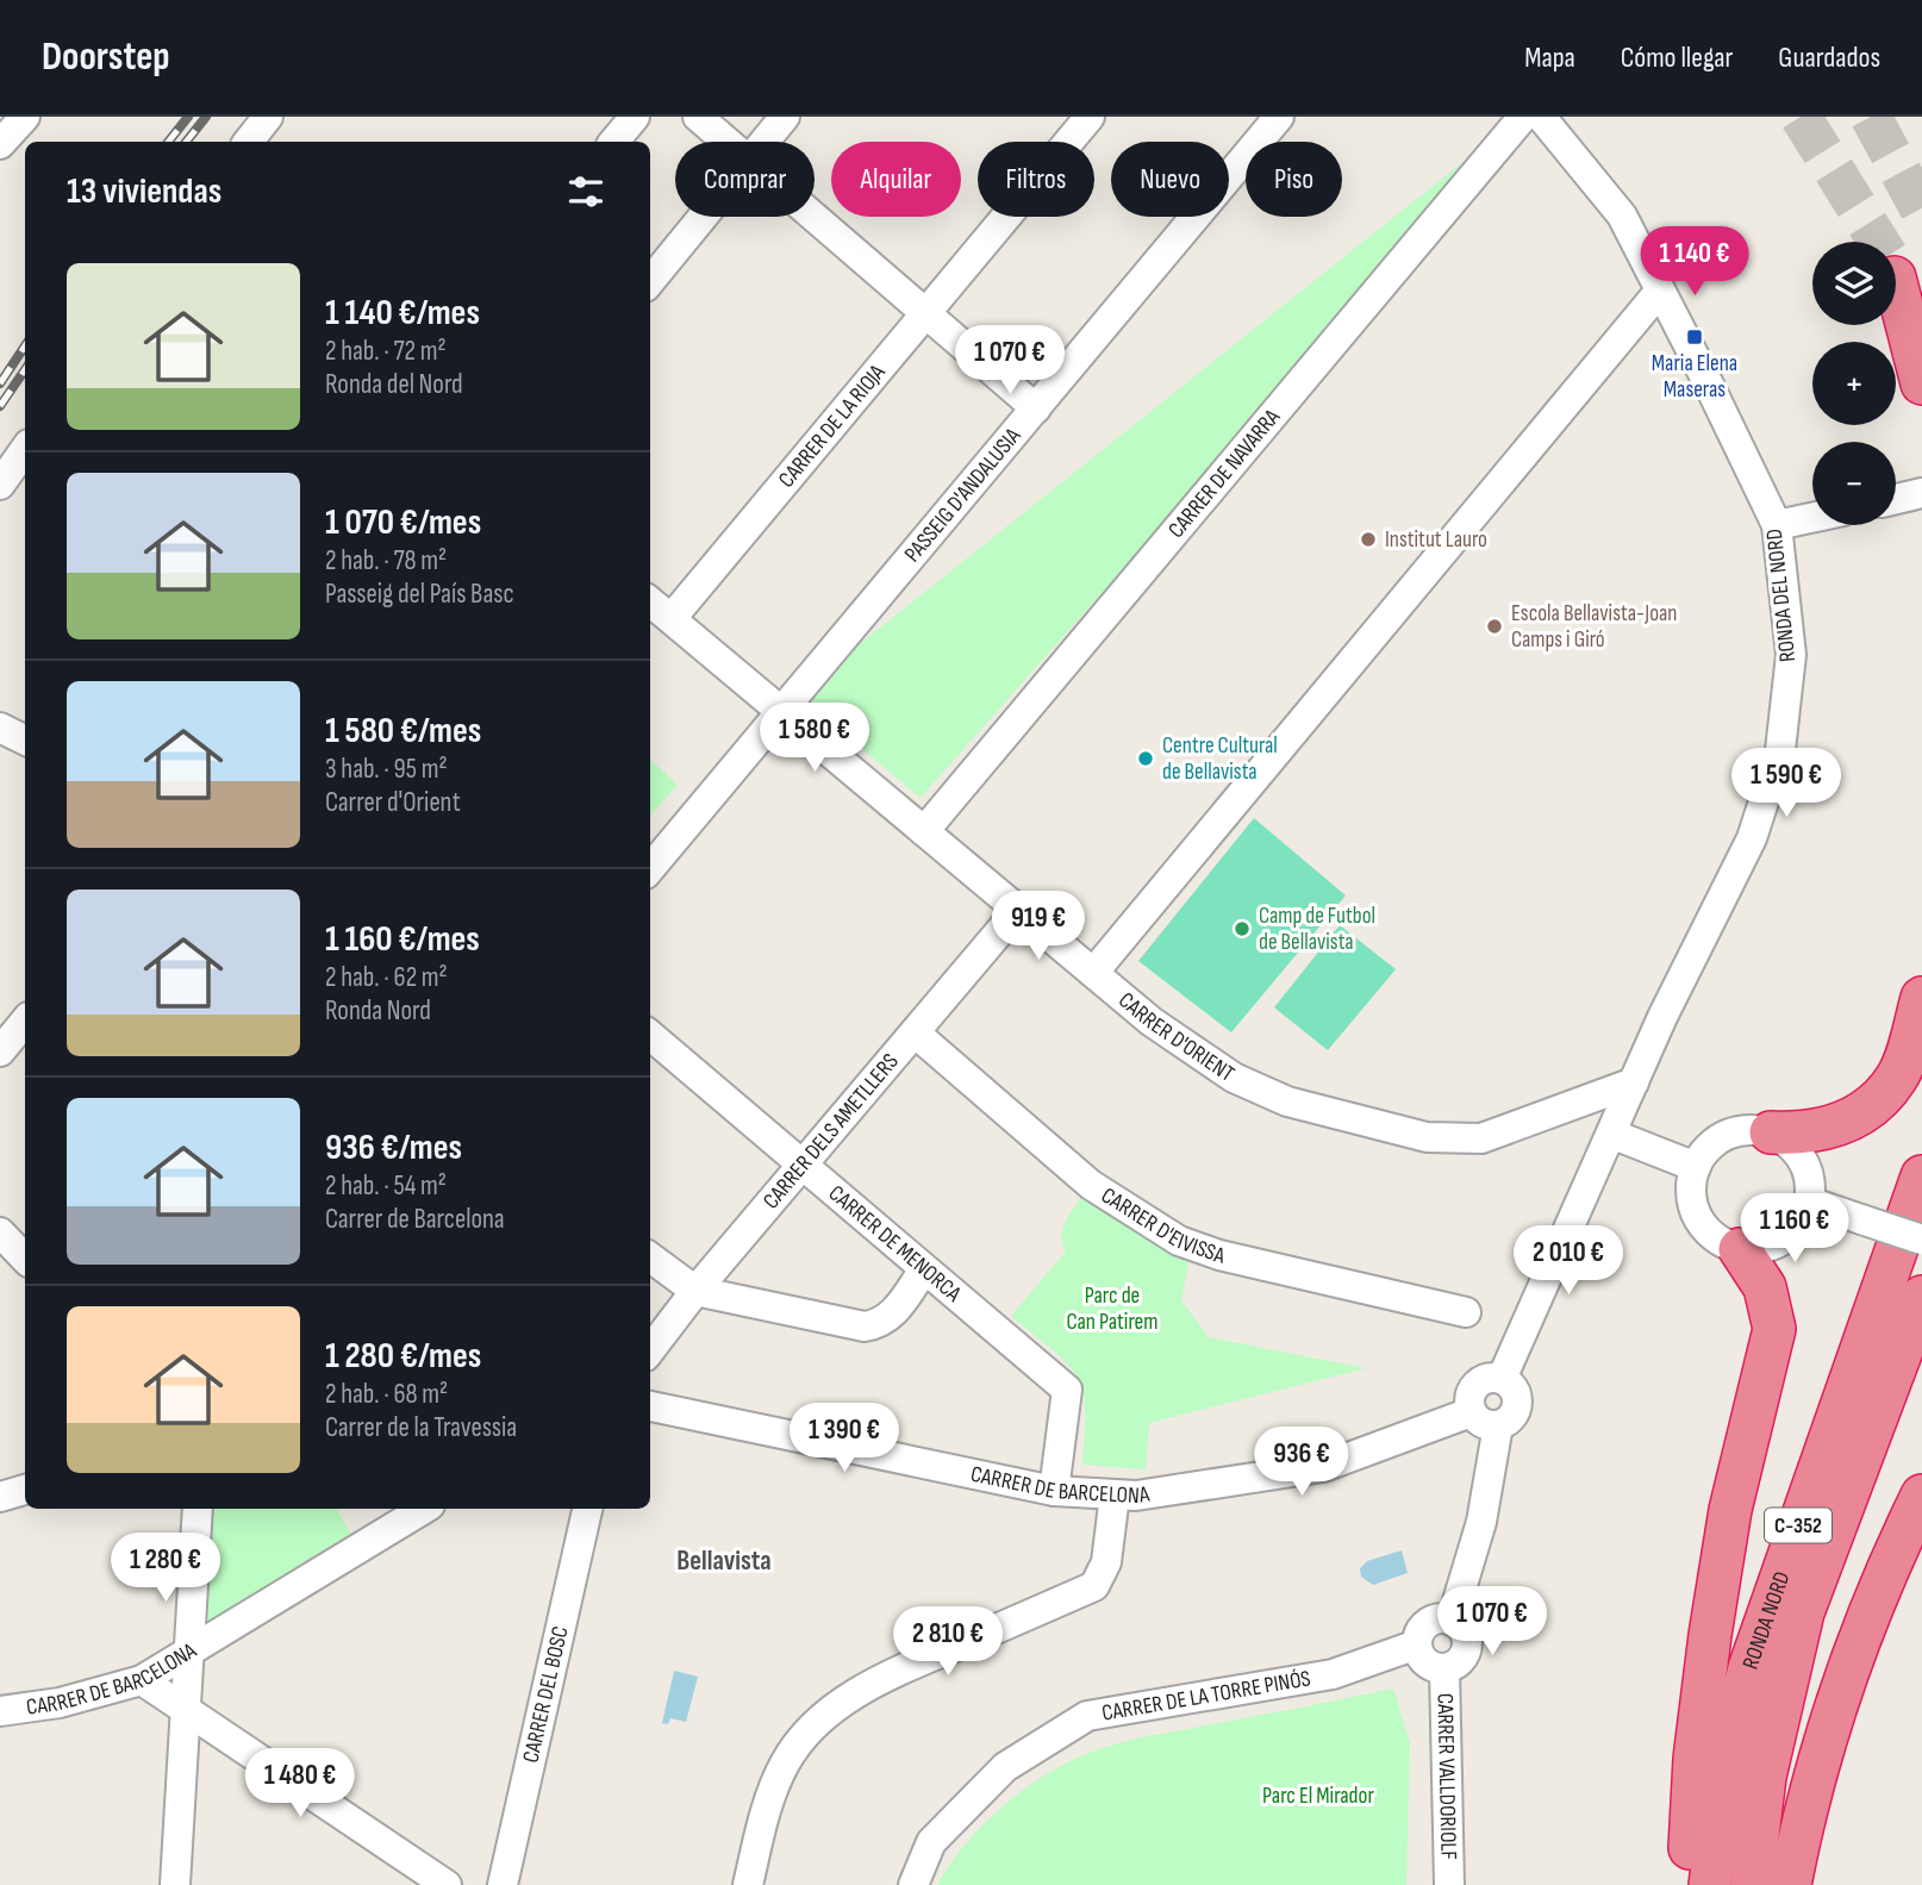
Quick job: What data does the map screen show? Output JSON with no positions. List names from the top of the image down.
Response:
{
  "streets": {
    "highway": ["C-352", "RONDA NORD"],
    "street": [
      "CARRER DE LA RIOJA",
      "CARRER DE NAVARRA",
      "PASSEIG D'ANDALUSIA",
      "RONDA DEL NORD",
      "CARRER D'ORIENT",
      "CARRER DELS AMETLLERS",
      "CARRER D'EIVISSA",
      "CARRER DE MENORCA",
      "CARRER DE BARCELONA",
      "CARRER DEL BOSC",
      "CARRER DE LA TORRE PINÓS",
      "CARRER VALLDORIOLF"
    ]
  },
  "crossings": [
    ["CARRER DE LA RIOJA", "CARRER D'ORIENT"],
    ["CARRER DE NAVARRA", "CARRER D'ORIENT"],
    ["PASSEIG D'ANDALUSIA", "CARRER D'ORIENT"],
    ["RONDA DEL NORD", "CARRER D'ORIENT"],
    ["RONDA DEL NORD", "CARRER DE BARCELONA"],
    ["CARRER D'ORIENT", "CARRER DELS AMETLLERS"],
    ["CARRER DELS AMETLLERS", "CARRER D'EIVISSA"],
    ["CARRER DELS AMETLLERS", "CARRER DE MENORCA"],
    ["CARRER DE MENORCA", "CARRER DE BARCELONA"],
    ["CARRER DE LA TORRE PINÓS", "CARRER VALLDORIOLF"]
  ],
  "districts": ["Bellavista"],
  "parks": ["Parc de Can Patirem", "Parc El Mirador"],
  "places": {
    "transit": ["Maria Elena Maseras"],
    "other": [
      "Institut Lauro",
      "Escola Bellavista-Joan Camps i Giró",
      "Centre Cultural de Bellavista",
      "Camp de Futbol de Bellavista"
    ]
  },
  "page": {
    "header": "Doorstep",
    "nav": ["Mapa", "Cómo llegar", "Guardados"],
    "chip": [
      "Comprar",
      "Alquilar",
      "Filtros",
      "Nuevo",
      "Piso"
    ],
    "heading": "13 viviendas",
    "price": [
      "1 140 €",
      "1 070 €",
      "1 580 €",
      "1 590 €",
      "919 €",
      "1 160 €",
      "2 010 €",
      "1 390 €",
      "936 €",
      "1 280 €",
      "1 070 €",
      "2 810 €",
      "1 480 €"
    ],
    "map_buttons": ["+", "−"],
    "list": [
      {
        "name": "1 140 €/mes",
        "note": "2 hab. · 72 m² · Ronda del Nord"
      },
      {
        "name": "1 070 €/mes",
        "note": "2 hab. · 78 m² · Passeig del País Basc"
      },
      {
        "name": "1 580 €/mes",
        "note": "3 hab. · 95 m² · Carrer d'Orient"
      },
      {
        "name": "1 160 €/mes",
        "note": "2 hab. · 62 m² · Ronda Nord"
      },
      {
        "name": "936 €/mes",
        "note": "2 hab. · 54 m² · Carrer de Barcelona"
      },
      {
        "name": "1 280 €/mes",
        "note": "2 hab. · 68 m² · Carrer de la Travessia"
      }
    ]
  }
}
